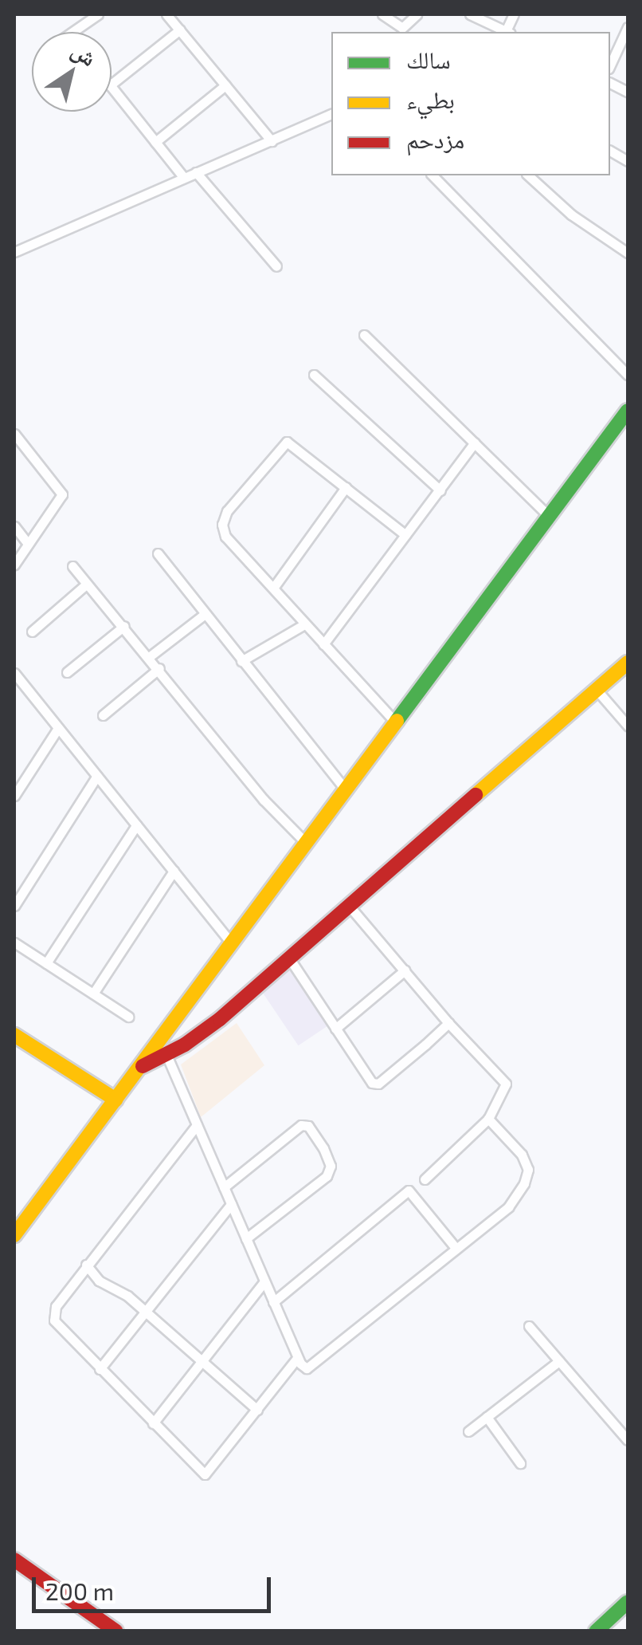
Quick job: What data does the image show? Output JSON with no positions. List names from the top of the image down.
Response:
{
  "legend": ["سالك", "بطيء", "مزدحم"],
  "scale_bar": "200 m",
  "north": "top right"
}
